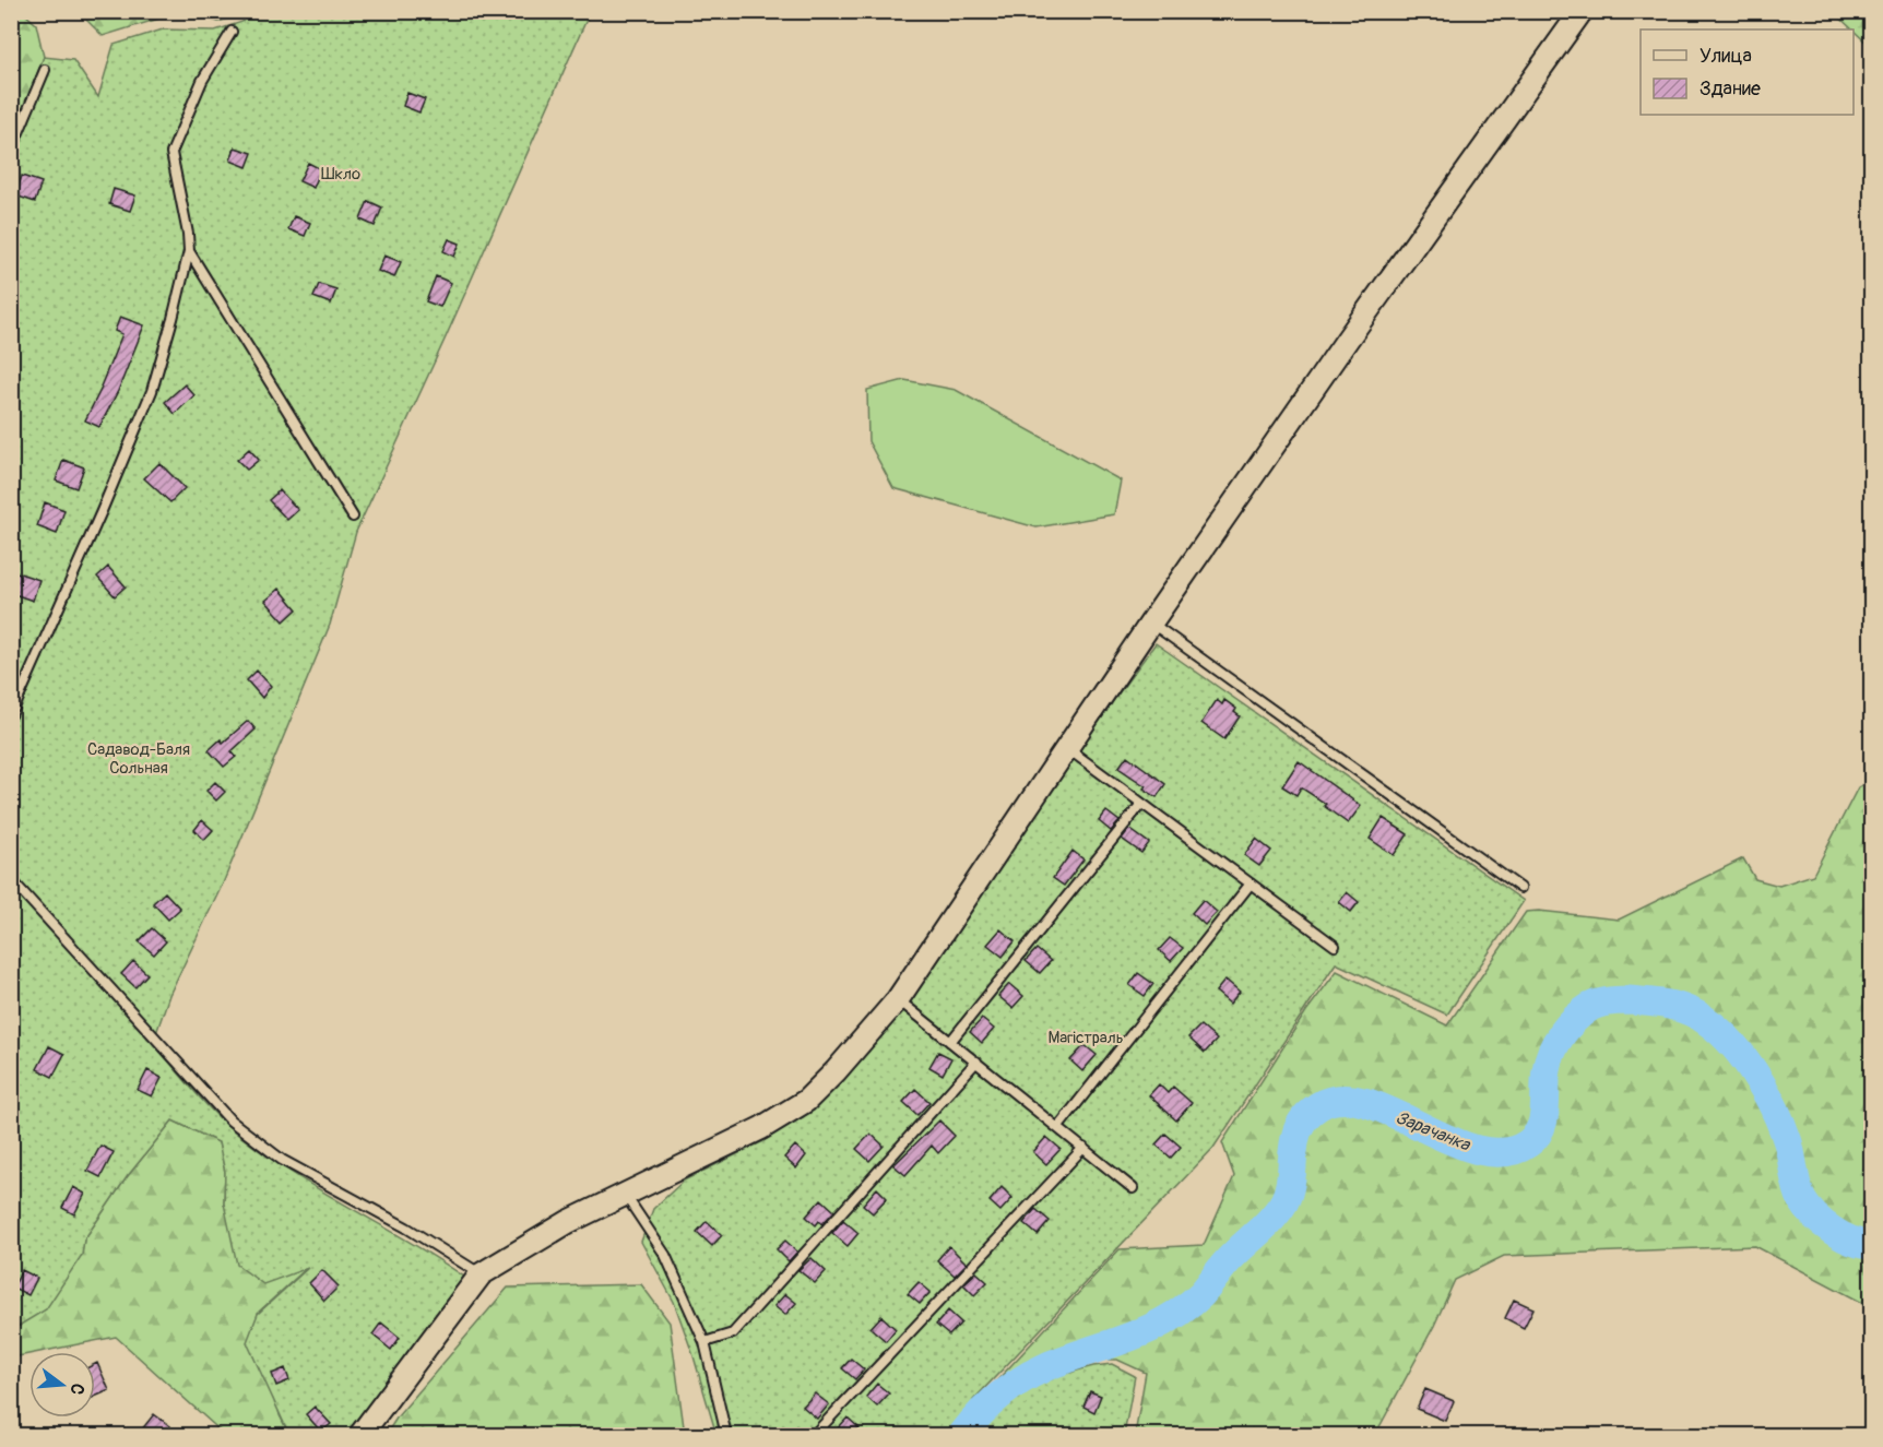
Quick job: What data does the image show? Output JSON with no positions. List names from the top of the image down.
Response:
{
  "water": ["Зарачанка"],
  "parks": ["Шкло", "Садавод-Баля Сольная", "Магістраль"],
  "legend": ["Улица", "Здание"],
  "north": "right"
}
